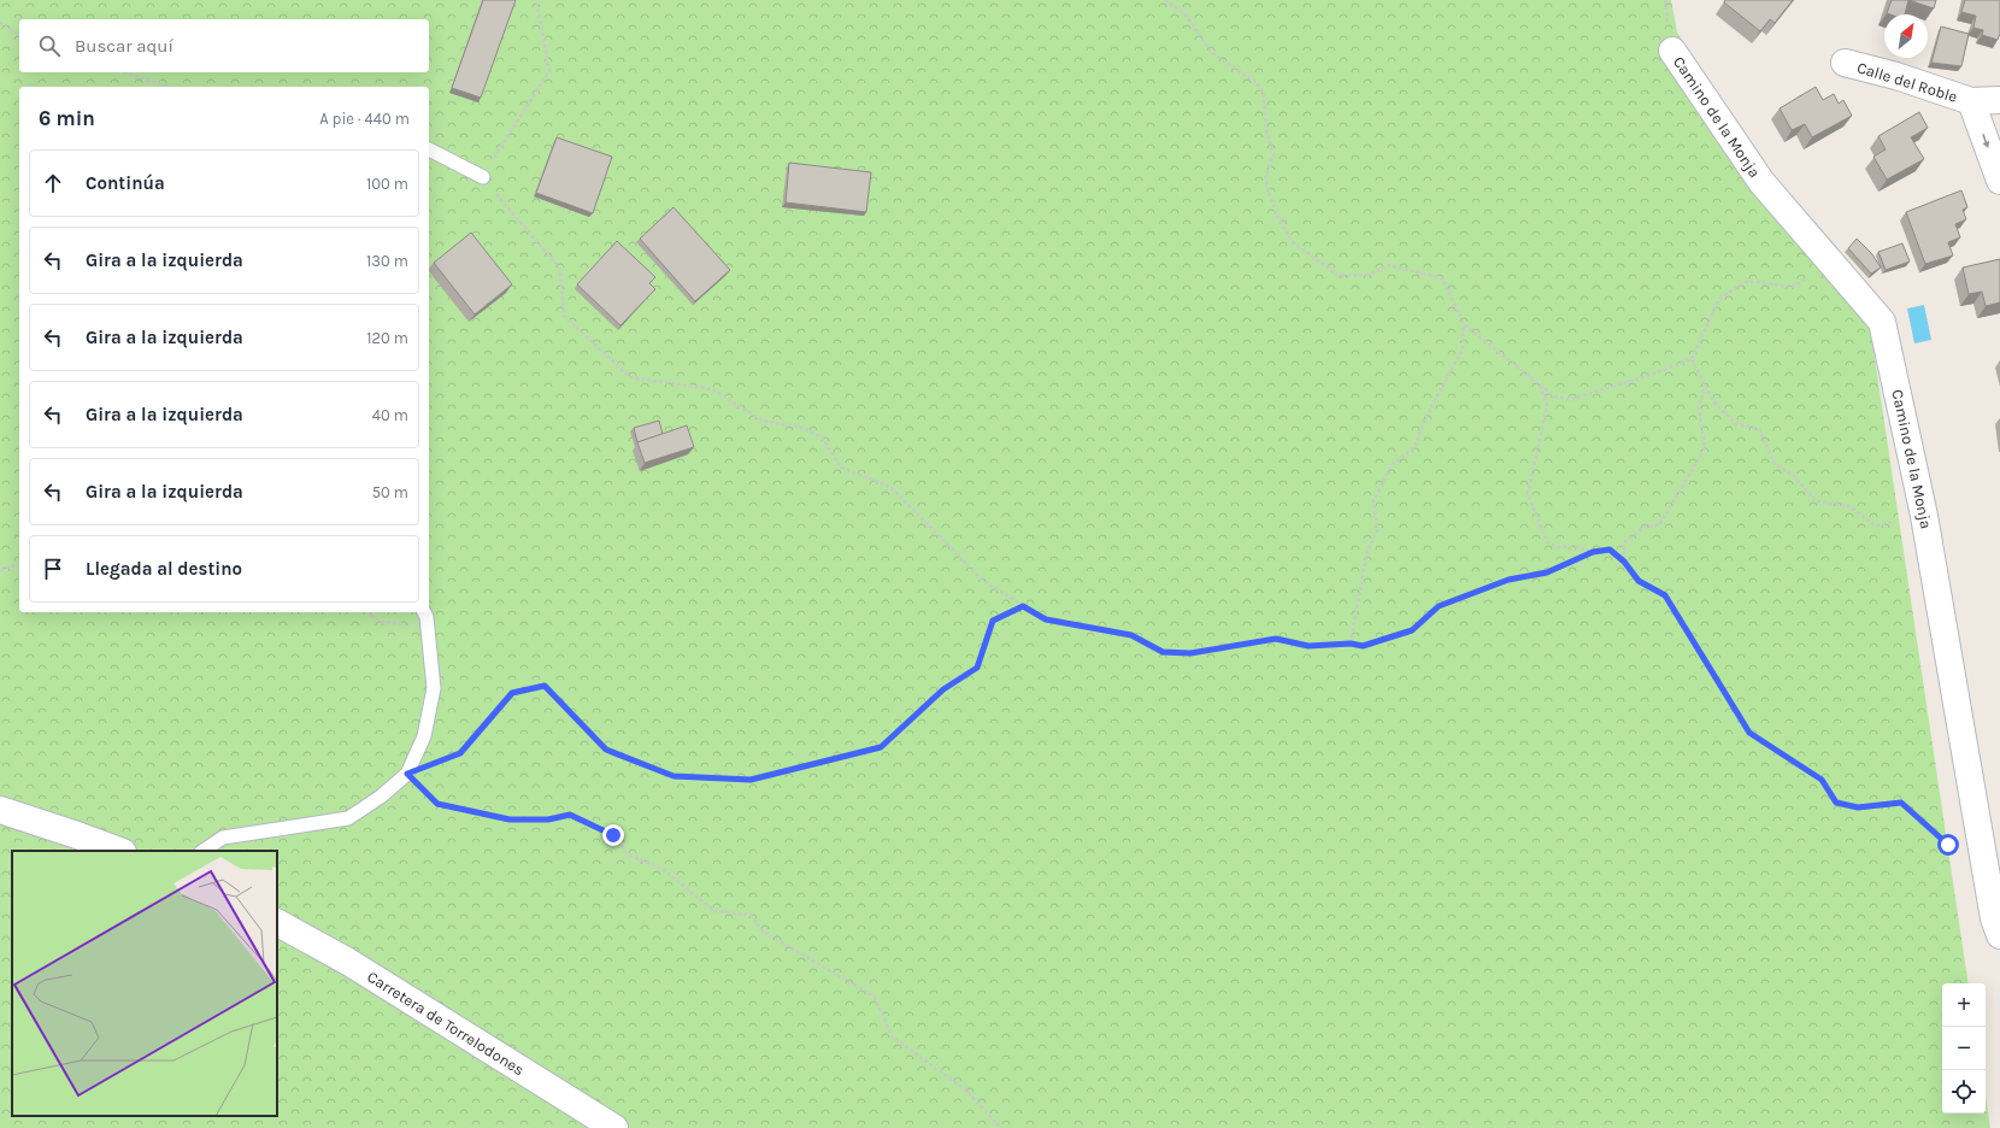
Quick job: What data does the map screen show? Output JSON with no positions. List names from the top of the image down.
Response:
{
  "streets": {
    "street": ["Calle del Roble", "Camino de la Monja", "Carretera de Torrelodones"]
  },
  "north": "top right",
  "page": {
    "search": "Buscar aquí",
    "heading": ["6 min", "A pie · 440 m"],
    "list": [
      ["Continúa", "100 m"],
      ["Gira a la izquierda", "130 m"],
      ["Gira a la izquierda", "120 m"],
      ["Gira a la izquierda", "40 m"],
      ["Gira a la izquierda", "50 m"],
      "Llegada al destino"
    ],
    "map_buttons": ["+", "−"]
  }
}
